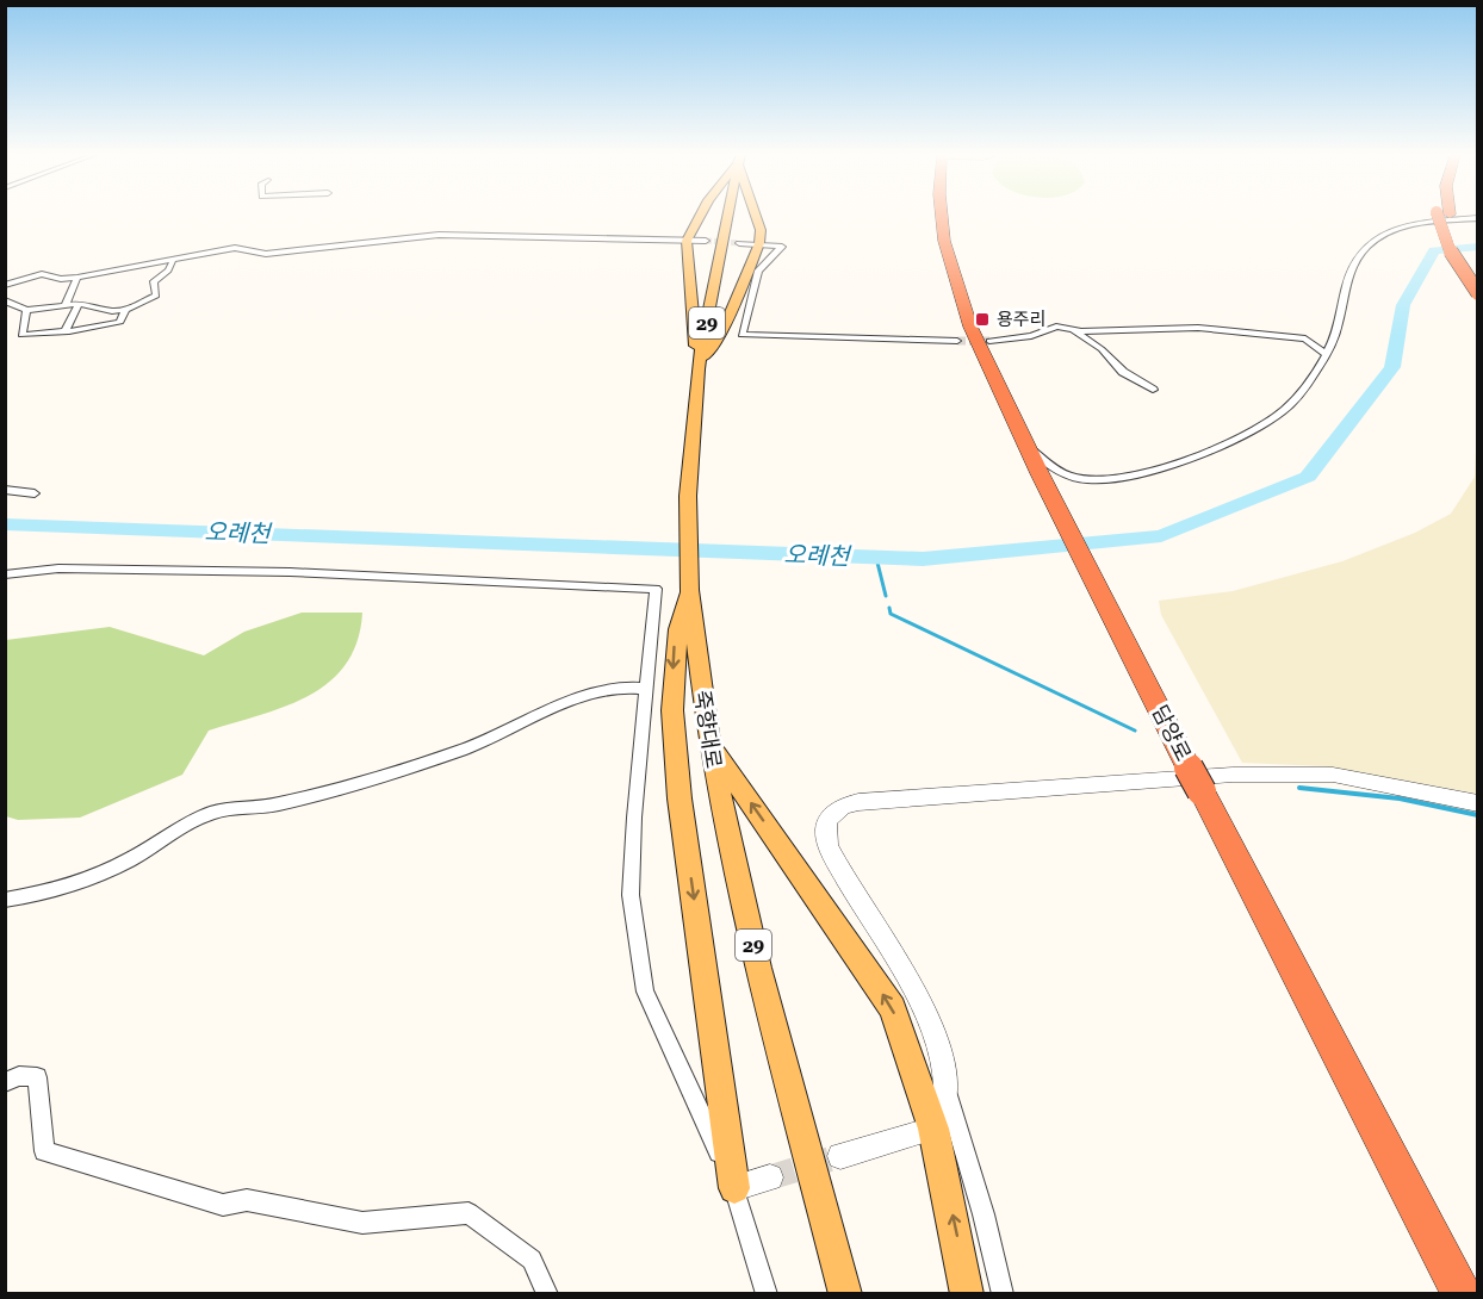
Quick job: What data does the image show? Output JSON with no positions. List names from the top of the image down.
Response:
{
  "streets": {
    "highway": ["담양로"],
    "main road": ["29", "죽향대로"]
  },
  "water": ["오례천"],
  "places": {
    "transit": ["용주리"]
  }
}
